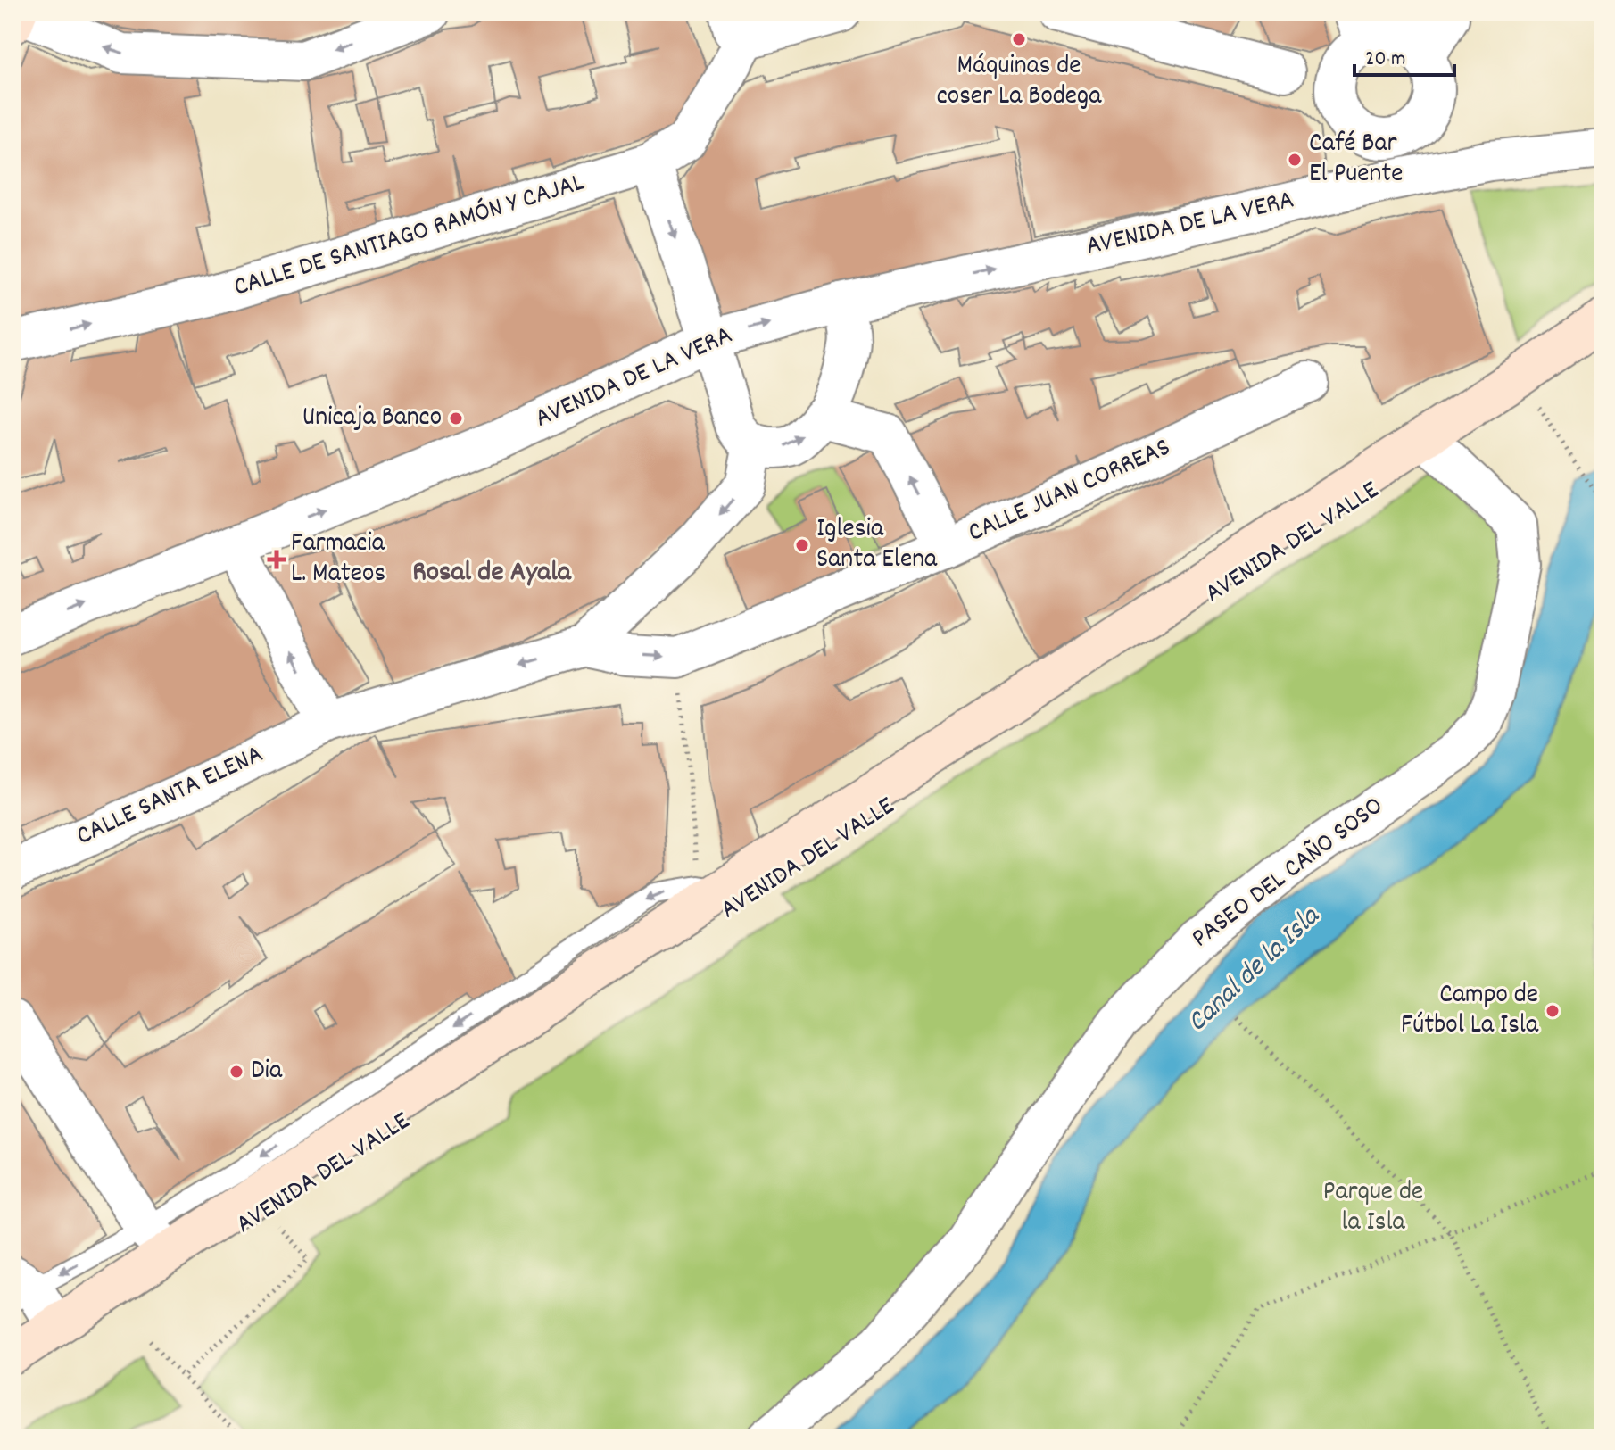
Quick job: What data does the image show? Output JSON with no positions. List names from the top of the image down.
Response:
{
  "streets": {
    "main road": ["AVENIDA DEL VALLE"],
    "street": [
      "AVENIDA DE LA VERA",
      "CALLE DE SANTIAGO RAMÓN Y CAJAL",
      "CALLE JUAN CORREAS",
      "CALLE SANTA ELENA",
      "PASEO DEL CAÑO SOSO"
    ]
  },
  "crossings": [
    ["CALLE JUAN CORREAS", "CALLE SANTA ELENA"],
    ["AVENIDA DEL VALLE", "PASEO DEL CAÑO SOSO"]
  ],
  "one_way": ["AVENIDA DE LA VERA", "CALLE SANTA ELENA"],
  "districts": ["Rosal de Ayala"],
  "water": ["Canal de la Isla"],
  "parks": ["Parque de la Isla"],
  "places": {
    "other": [
      "Máquinas de coser La Bodega",
      "Café Bar El Puente",
      "Unicaja Banco",
      "Iglesia Santa Elena",
      "Campo de Fútbol La Isla",
      "Dia"
    ],
    "health": ["Farmacia L. Mateos"]
  },
  "scale_bar": "20 m"
}
